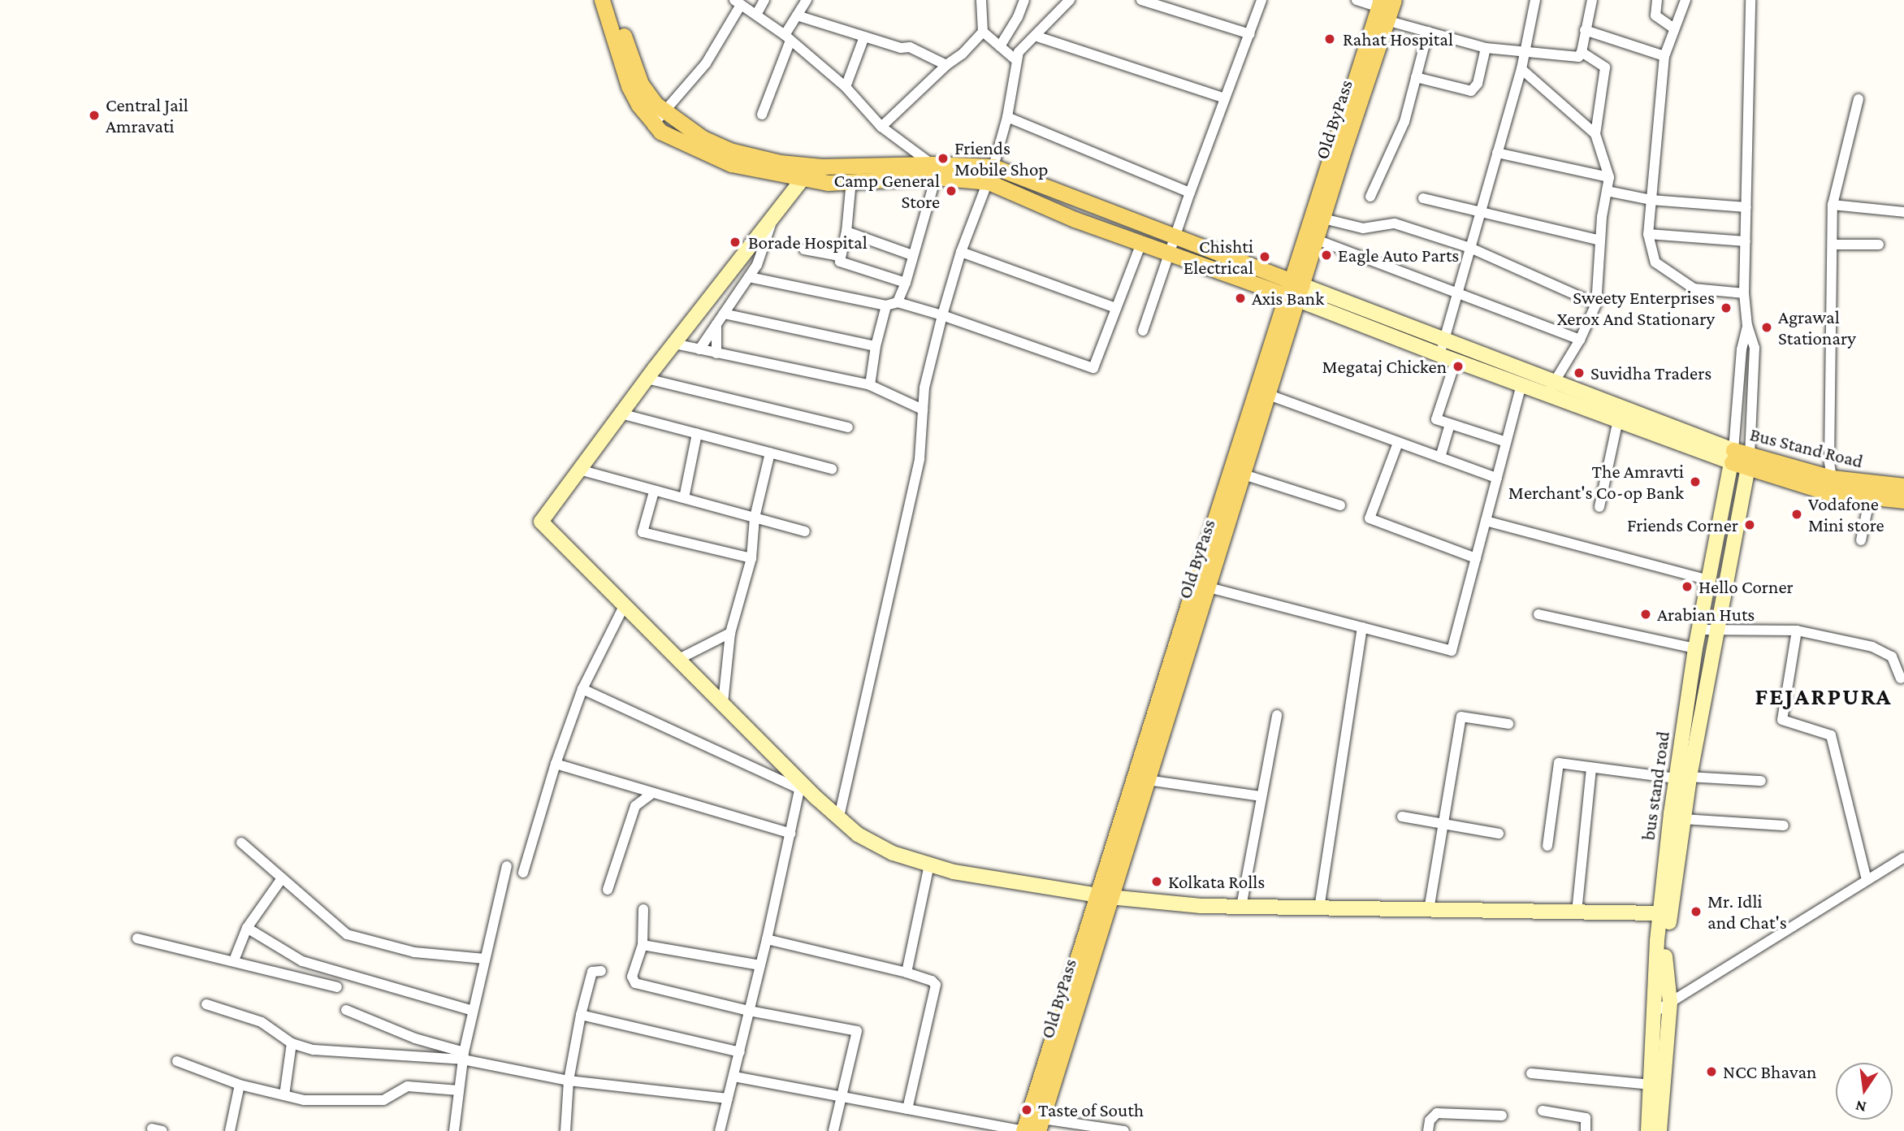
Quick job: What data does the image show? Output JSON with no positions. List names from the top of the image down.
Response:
{
  "streets": {
    "main road": ["Old ByPass", "Bus Stand Road"],
    "street": ["bus stand road"]
  },
  "crossings": [
    ["Bus Stand Road", "bus stand road"]
  ],
  "districts": ["FEJARPURA"],
  "places": [
    "Rahat Hospital",
    "Central Jail Amravati",
    "Friends Mobile Shop",
    "Camp General Store",
    "Borade Hospital",
    "Eagle Auto Parts",
    "Chishti Electrical",
    "Axis Bank",
    "Sweety Enterprises Xerox And Stationary",
    "Agrawal Stationary",
    "Megataj Chicken",
    "Suvidha Traders",
    "The Amravti Merchant's Co-op Bank",
    "Vodafone Mini store",
    "Friends Corner",
    "Hello Corner",
    "Arabian Huts",
    "Kolkata Rolls",
    "Mr. Idli and Chat's",
    "NCC Bhavan",
    "Taste of South"
  ],
  "north": "bottom"
}
